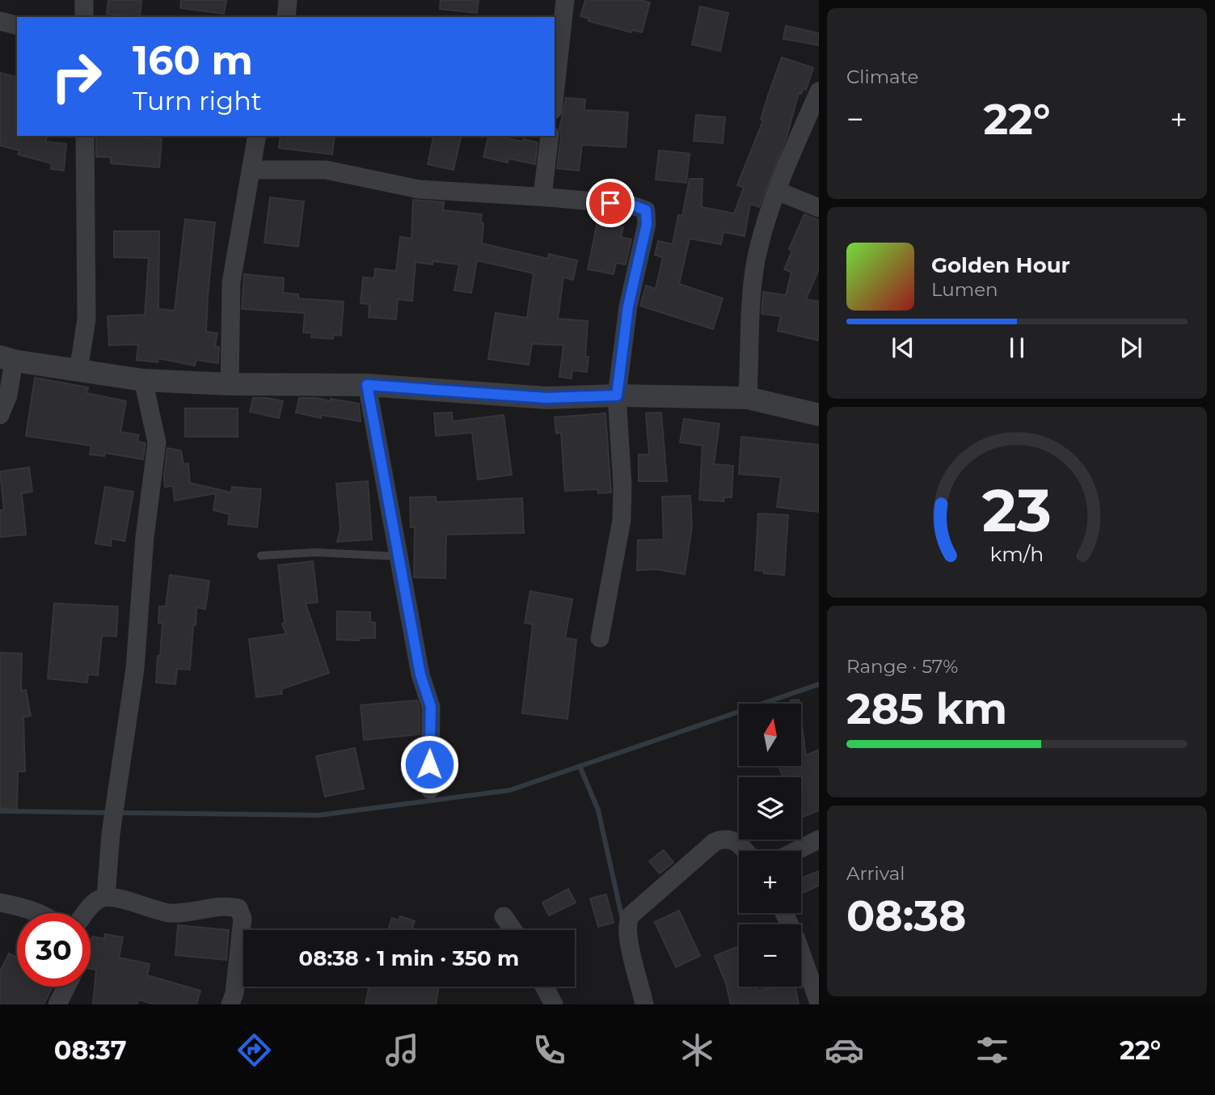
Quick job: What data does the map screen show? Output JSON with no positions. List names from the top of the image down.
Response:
{
  "north": "top",
  "page": {
    "tile": [
      "Climate",
      ["Range · 57%", "285 km"],
      ["Arrival", "08:38"]
    ],
    "turn": ["160 m", "Turn right"],
    "heat": ["−", "22°", "+"],
    "song": ["Golden Hour", "Lumen"],
    "map_buttons": ["+", "−"],
    "limit": "30",
    "trip": "08:38 · 1 min · 350 m",
    "tabs": ["08:37", "22°"],
    "gauge": ["23", "km/h"]
  }
}
